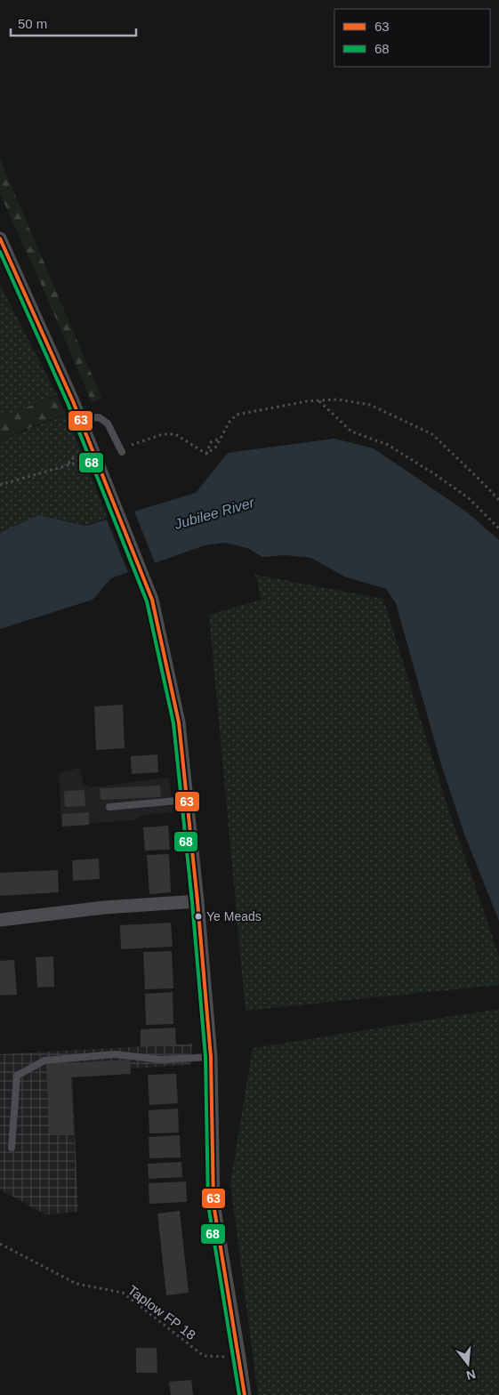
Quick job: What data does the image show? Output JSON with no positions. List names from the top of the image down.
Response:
{
  "streets": {
    "path": ["Taplow FP 18"]
  },
  "water": ["Jubilee River"],
  "places": ["Ye Meads"],
  "lines": ["transit line 63", "transit line 68"],
  "legend": ["63", "68"],
  "scale_bar": "50 m",
  "north": "bottom"
}
